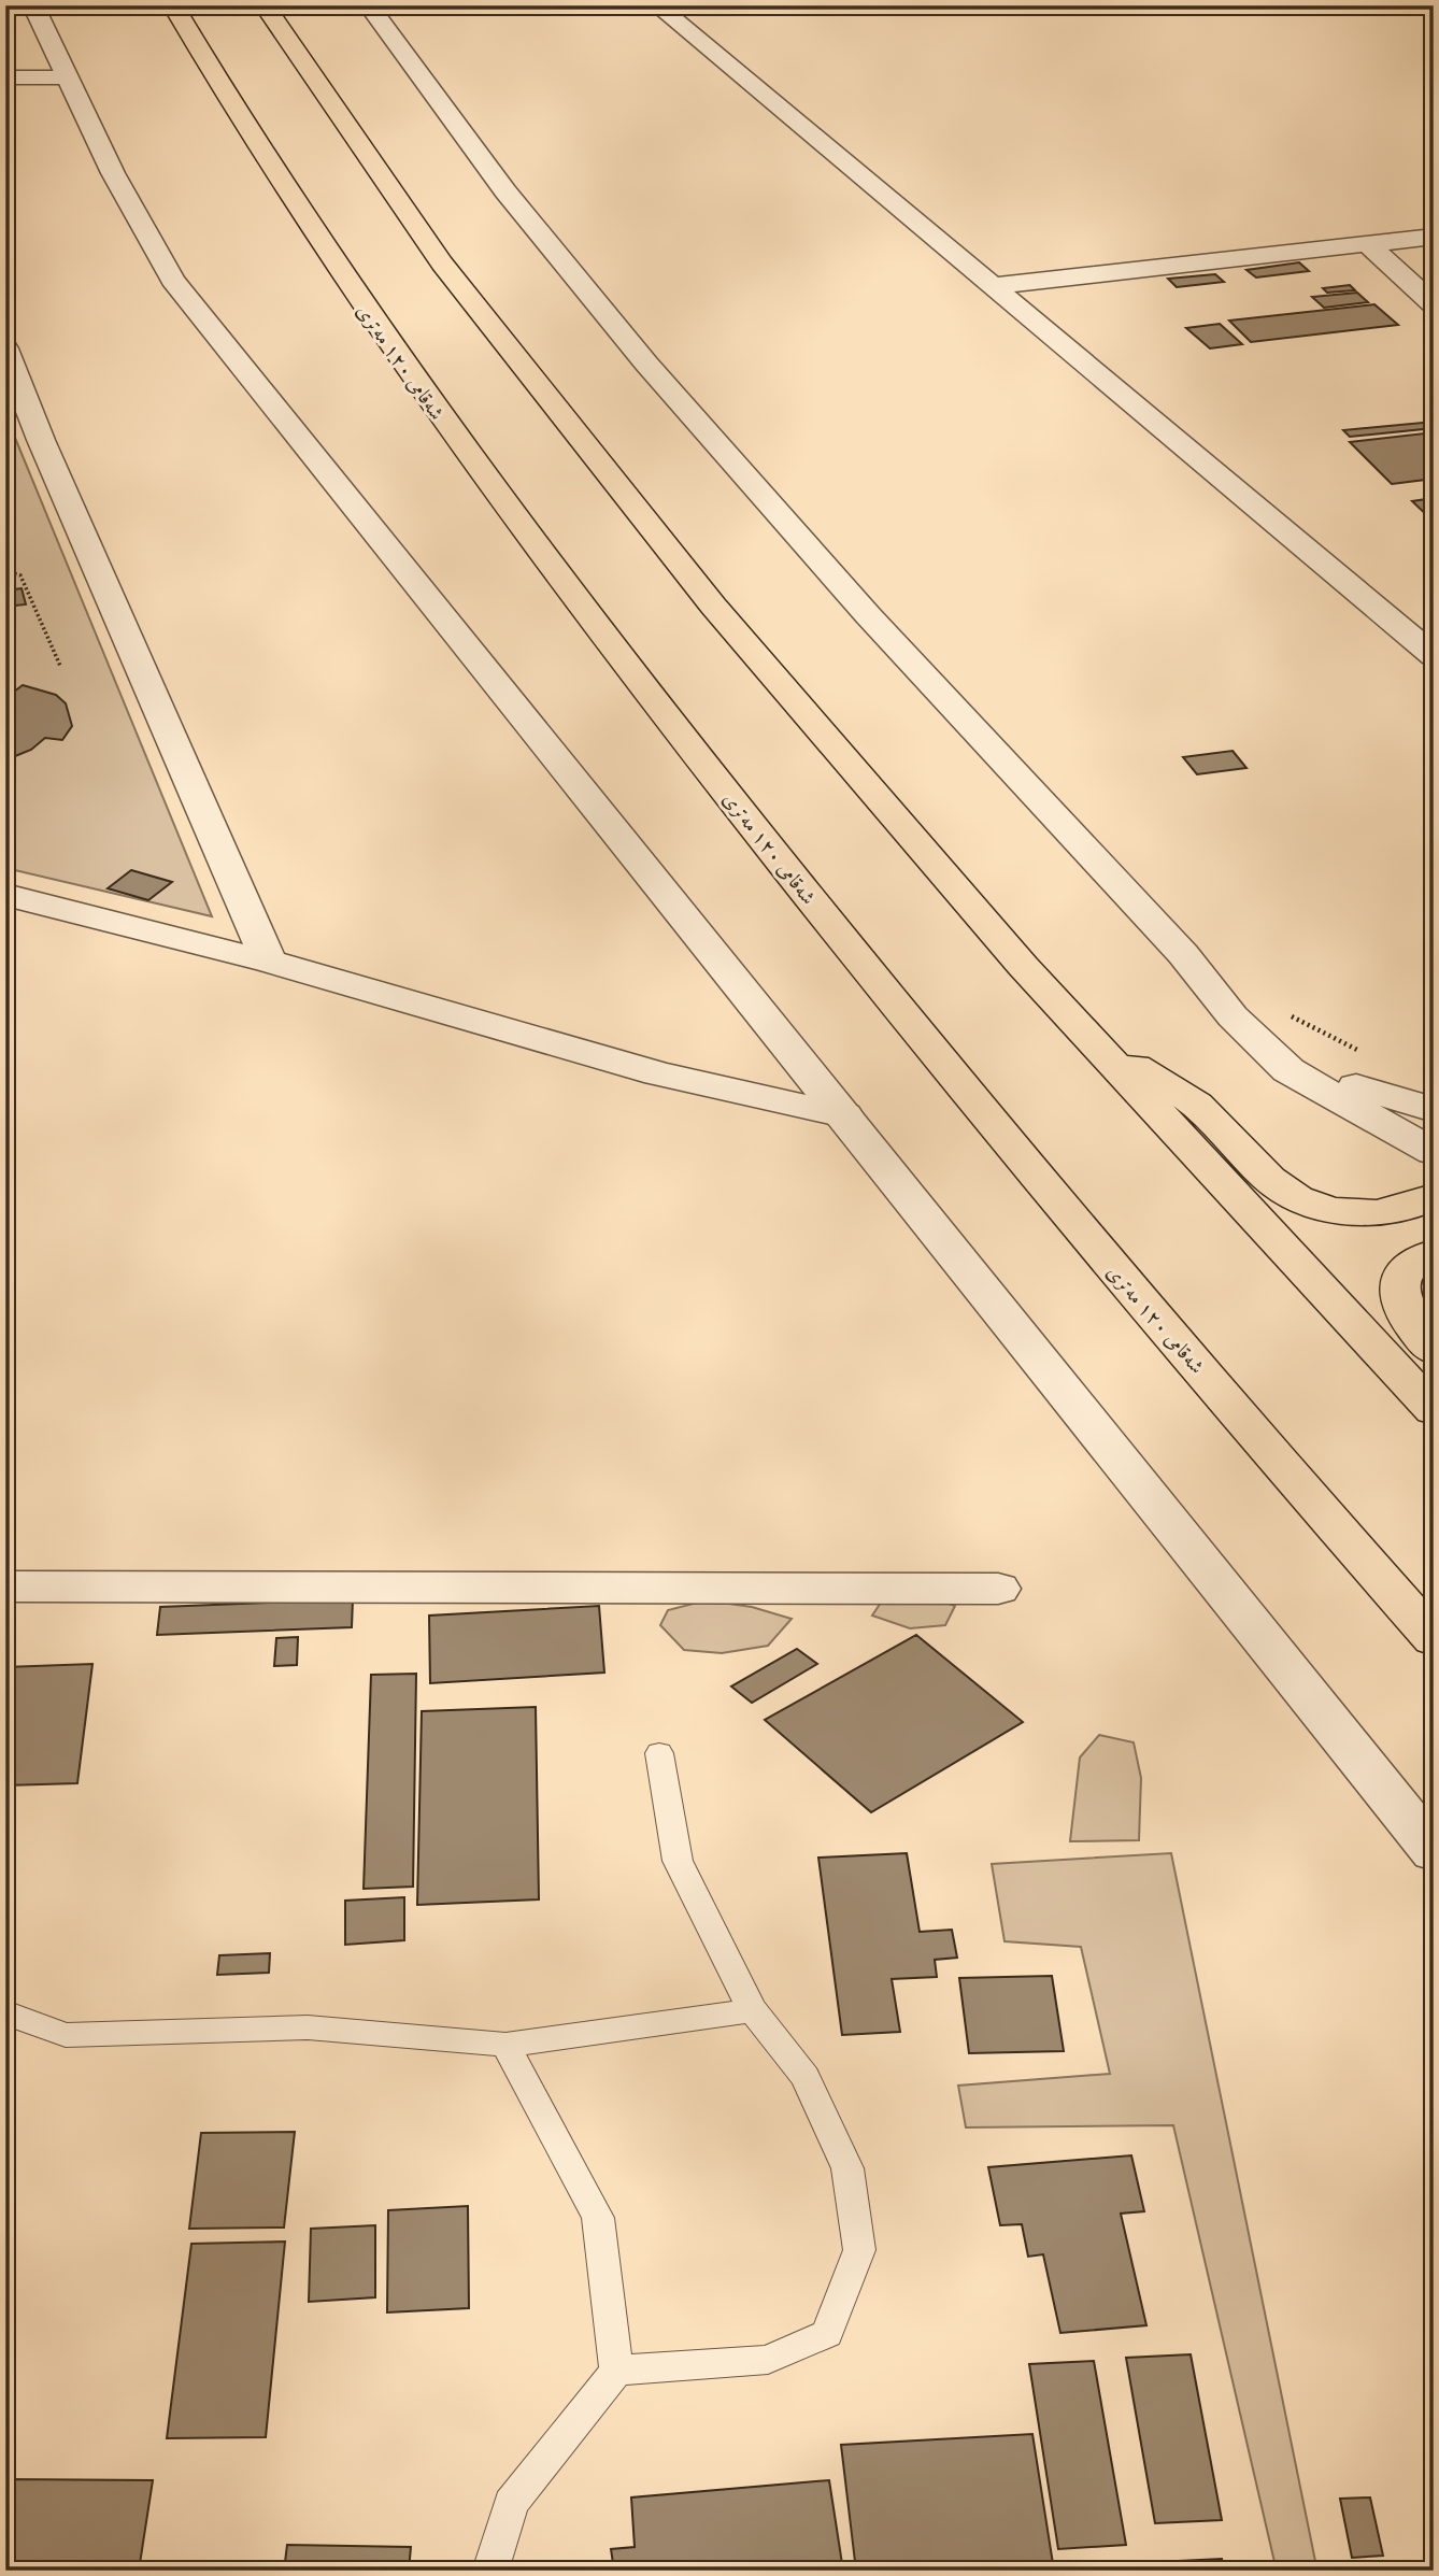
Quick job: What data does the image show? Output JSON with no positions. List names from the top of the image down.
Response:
{
  "streets": {
    "highway": ["شەقامی ١٢٠ مەتری"]
  }
}
